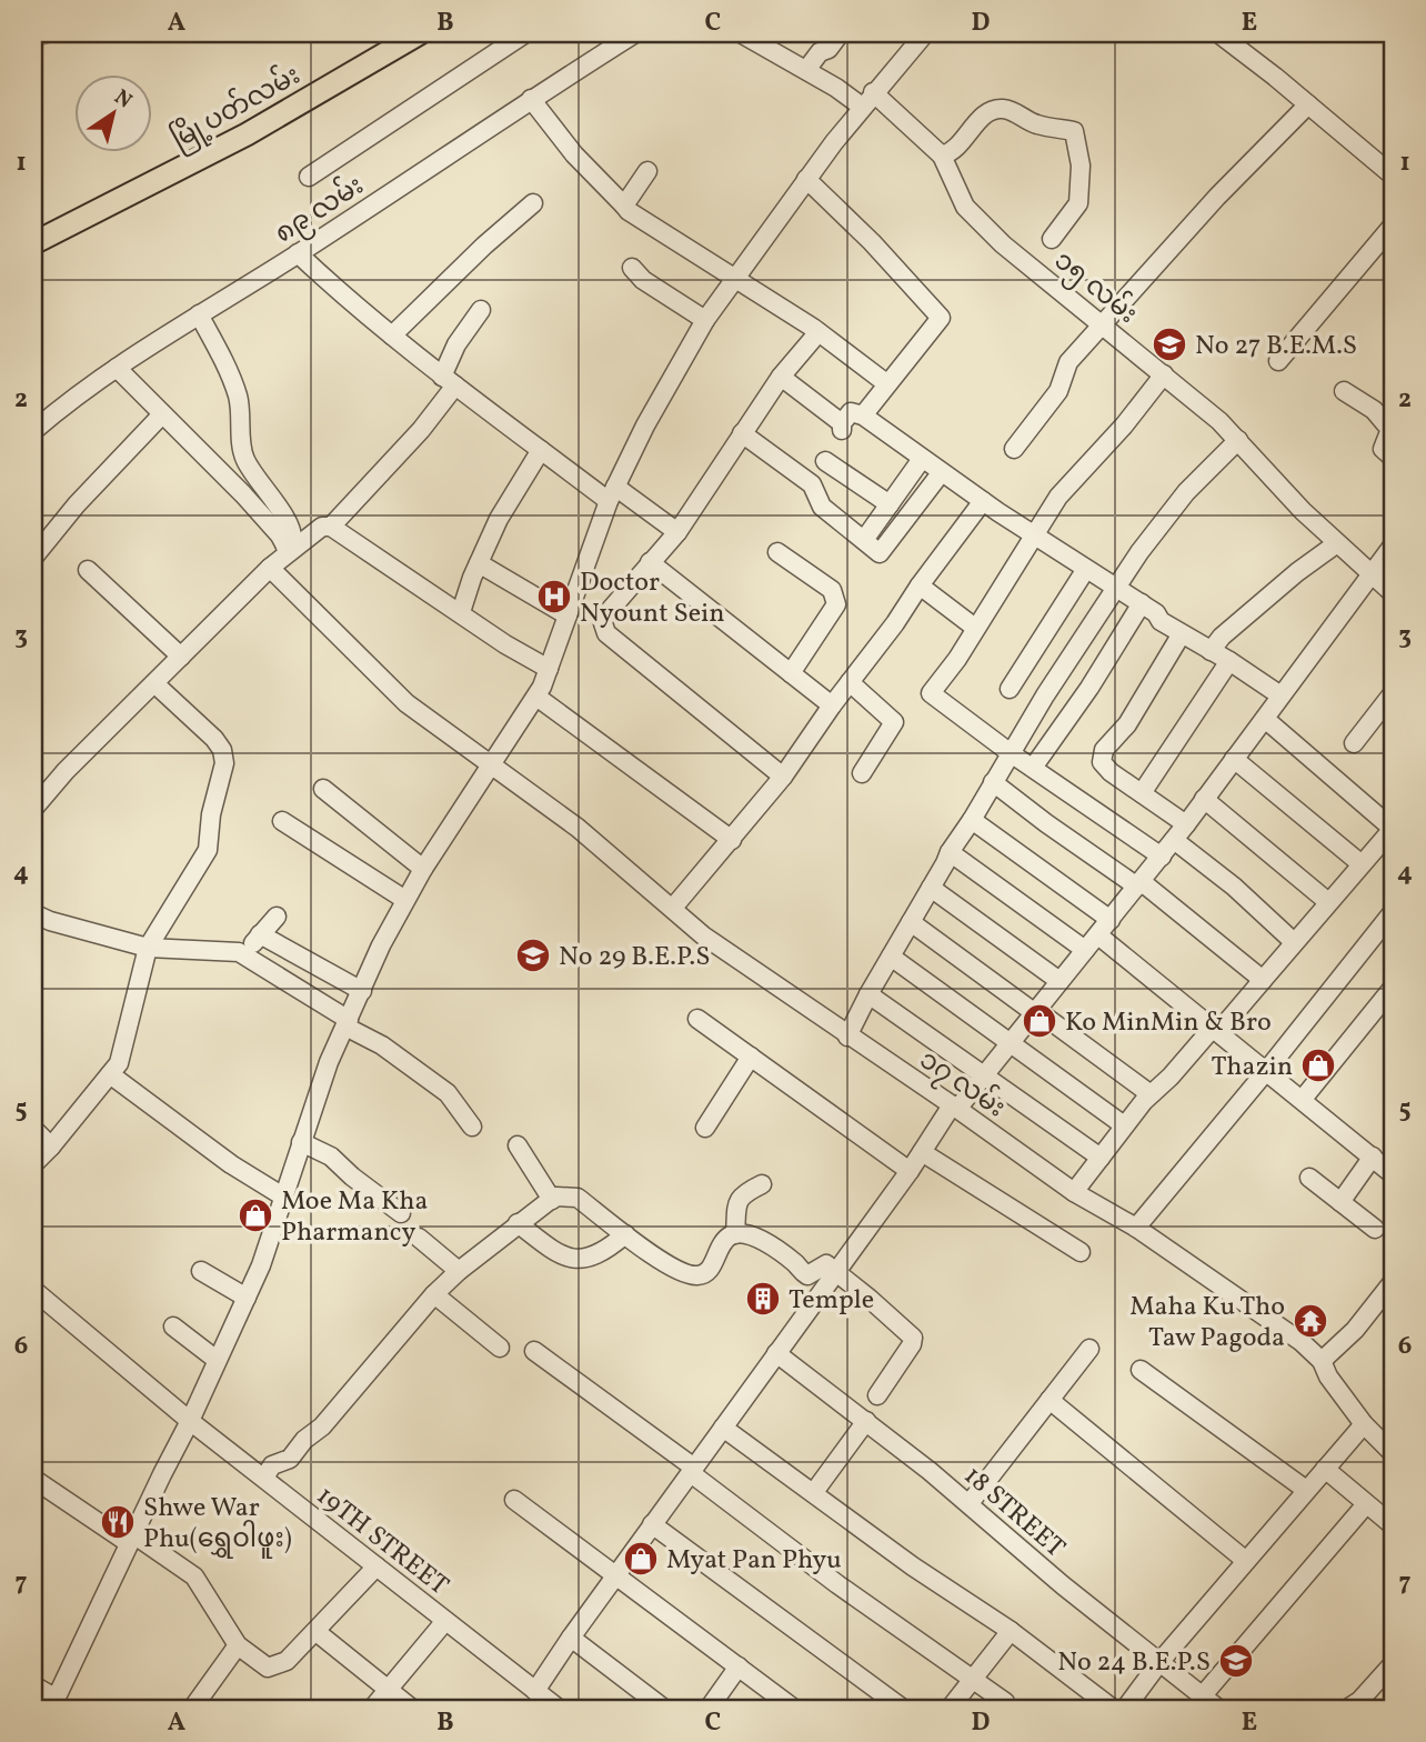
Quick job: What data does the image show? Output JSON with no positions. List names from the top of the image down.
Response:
{
  "streets": {
    "main road": ["မြို့ပတ်လမ်း"],
    "street": [
      "၈၉ လမ်း",
      "၁၅ လမ်း",
      "၁၇ လမ်း",
      "18 STREET",
      "19TH STREET"
    ]
  },
  "places": {
    "school or university": ["No 27 B.E.M.S", "No 29 B.E.P.S", "No 24 B.E.P.S"],
    "hospital": ["Doctor Nyount Sein"],
    "shop": [
      "Ko MinMin & Bro",
      "Thazin",
      "Moe Ma Kha Pharmancy",
      "Myat Pan Phyu"
    ],
    "building": ["Temple"],
    "temple": ["Maha Ku Tho Taw Pagoda"],
    "restaurant": ["Shwe War Phu(ရွှေ၀ါဖူး)"]
  },
  "north": "top right",
  "grid": {
    "columns": [
      "A",
      "B",
      "C",
      "D",
      "E"
    ],
    "rows": [
      "1",
      "2",
      "3",
      "4",
      "5",
      "6",
      "7"
    ]
  }
}
